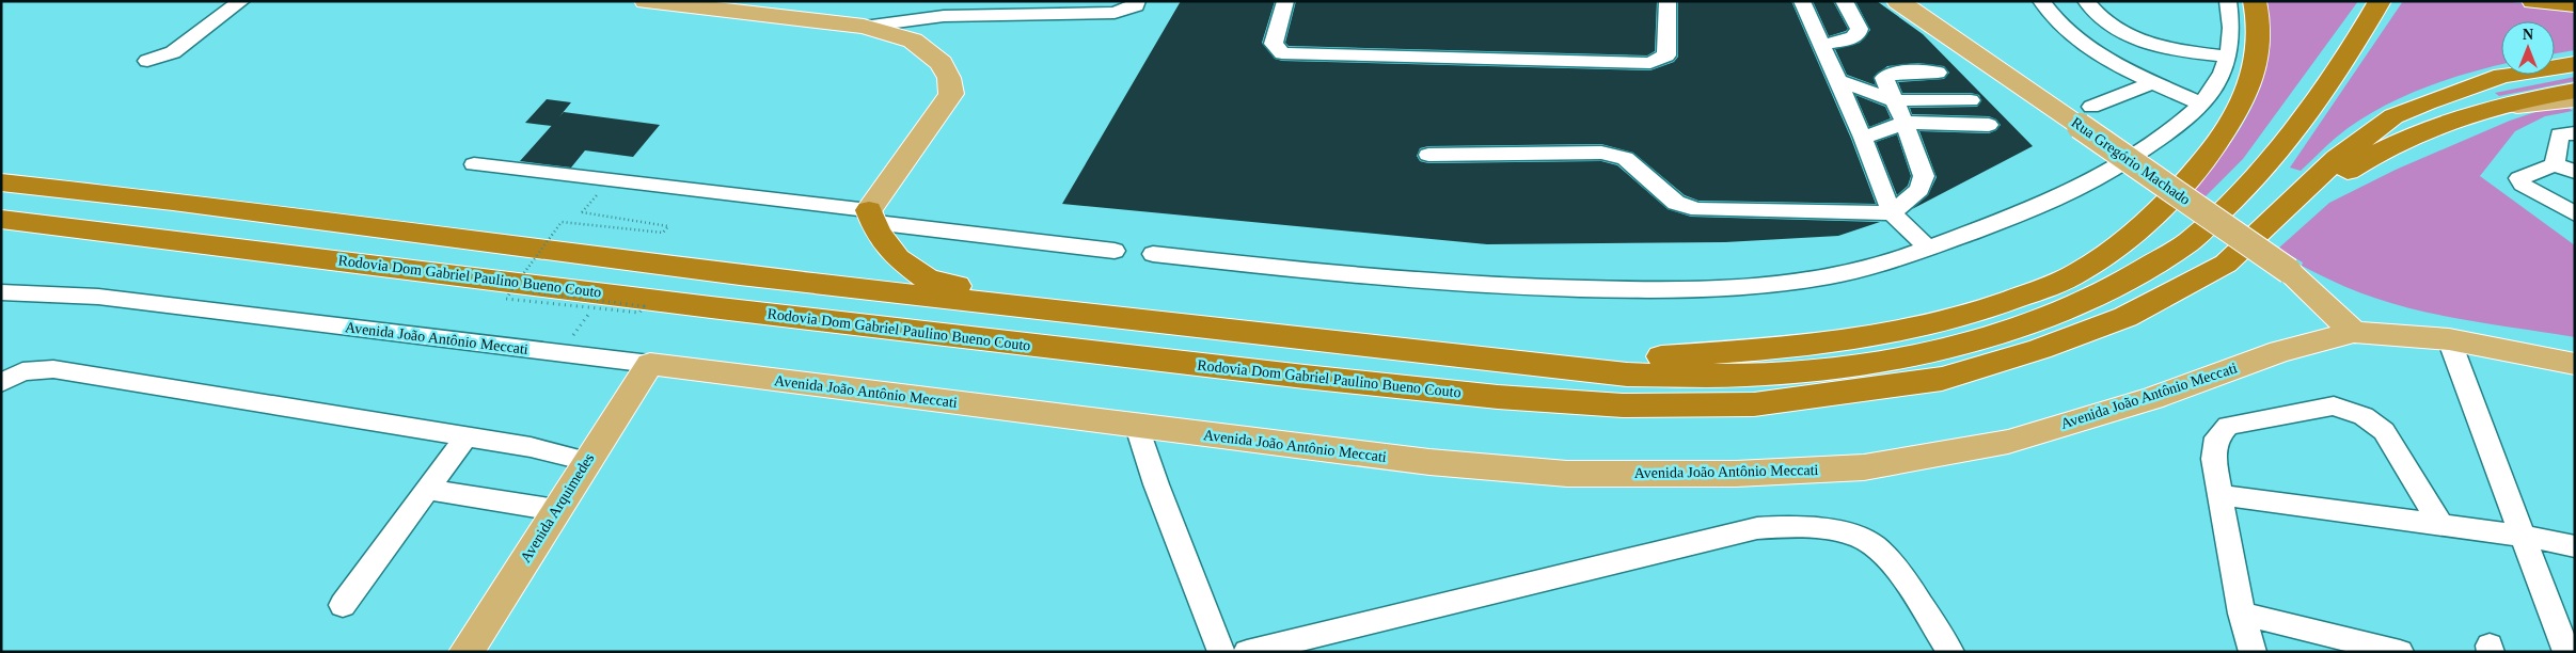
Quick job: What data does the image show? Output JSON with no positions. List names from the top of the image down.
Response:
{
  "streets": {
    "highway": ["Rodovia Dom Gabriel Paulino Bueno Couto"],
    "main road": ["Rua Gregório Machado", "Avenida João Antônio Meccati", "Avenida Arquimedes"]
  },
  "crossings": [
    ["Rua Gregório Machado", "Avenida João Antônio Meccati"],
    ["Avenida João Antônio Meccati", "Avenida Arquimedes"]
  ],
  "north": "top"
}
